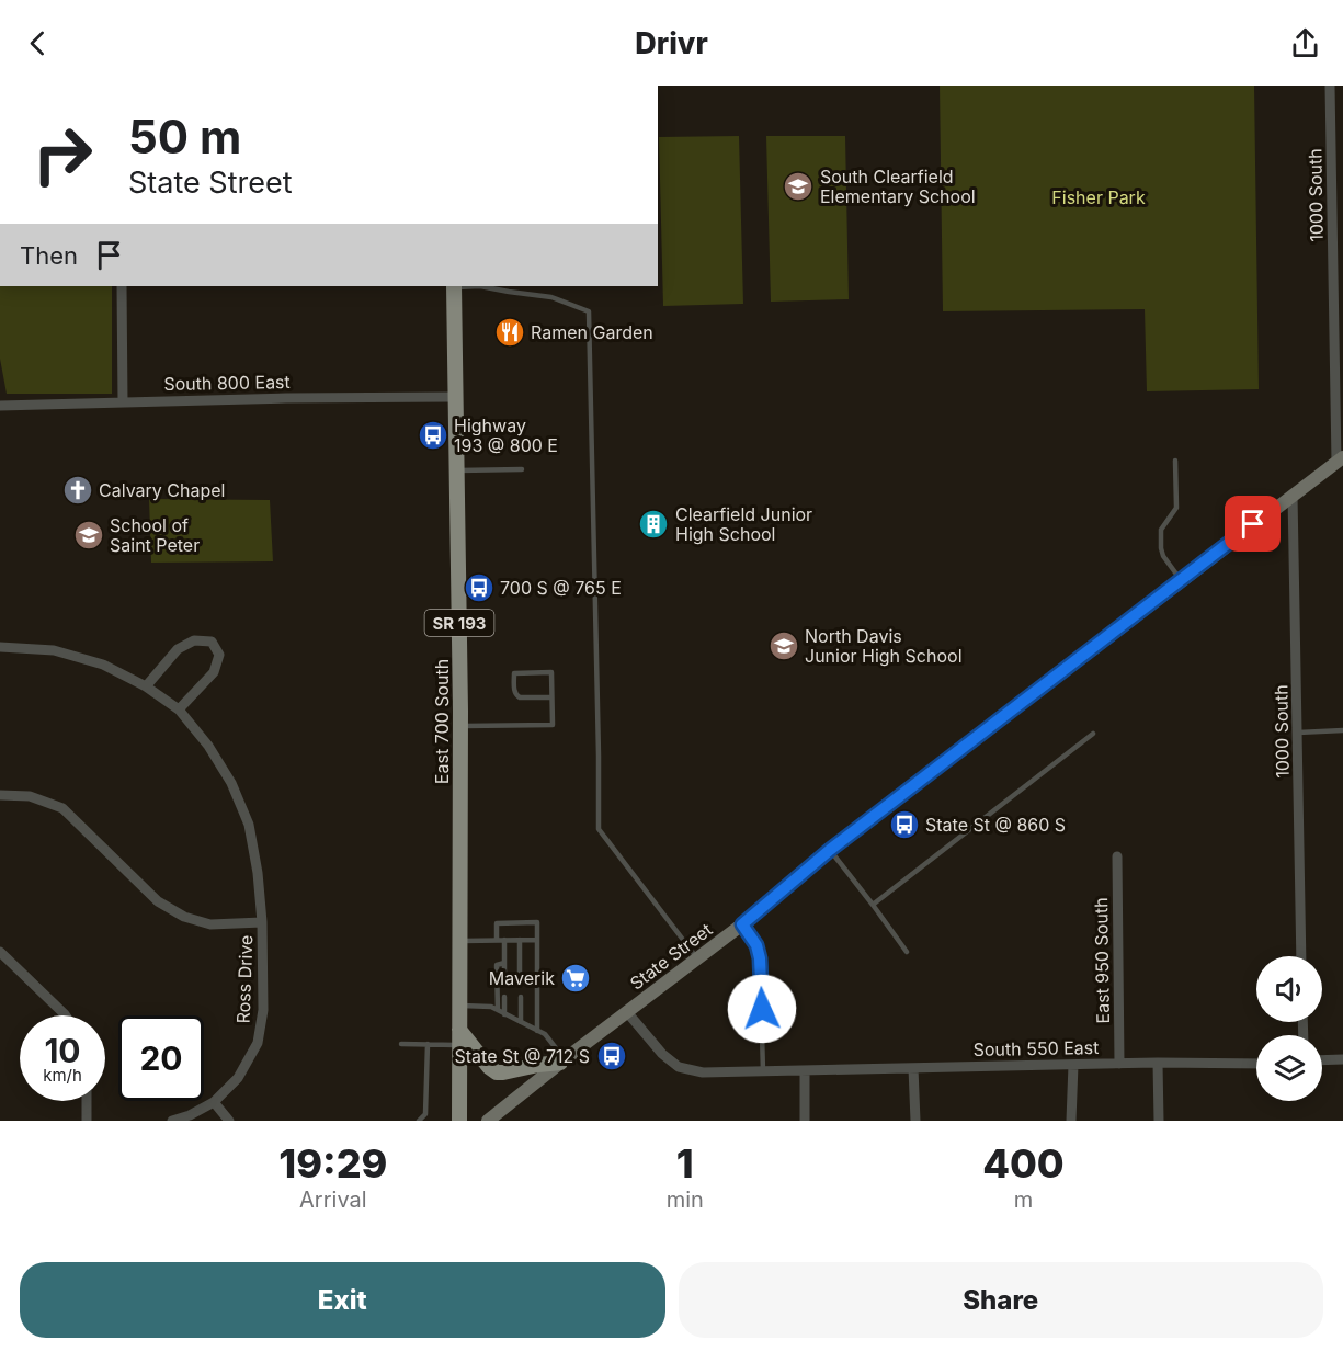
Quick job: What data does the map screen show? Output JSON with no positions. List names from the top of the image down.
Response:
{
  "streets": {
    "main road": ["SR 193", "East 700 South", "State Street"],
    "street": [
      "1000 South",
      "South 800 East",
      "East 950 South",
      "Ross Drive",
      "South 550 East"
    ]
  },
  "crossings": [
    ["1000 South", "State Street"],
    ["South 800 East", "East 700 South"],
    ["SR 193", "East 700 South"],
    ["State Street", "South 550 East"],
    ["East 950 South", "South 550 East"]
  ],
  "parks": ["Fisher Park"],
  "places": {
    "school or university": ["South Clearfield Elementary School", "School of Saint Peter", "North Davis Junior High School"],
    "restaurant": ["Ramen Garden"],
    "bus stop": [
      "Highway 193 @ 800 E",
      "700 S @ 765 E",
      "State St @ 860 S",
      "State St @ 712 S"
    ],
    "church": ["Calvary Chapel"],
    "building": ["Clearfield Junior High School"],
    "supermarket": ["Maverik"]
  },
  "page": {
    "header": "Drivr",
    "turn": ["50 m", "State Street"],
    "then": "Then",
    "speed": "10 km/h",
    "limit": "20",
    "eta": [
      "19:29",
      "Arrival",
      "1",
      "min",
      "400",
      "m"
    ],
    "buttons": ["Exit", "Share"]
  }
}
